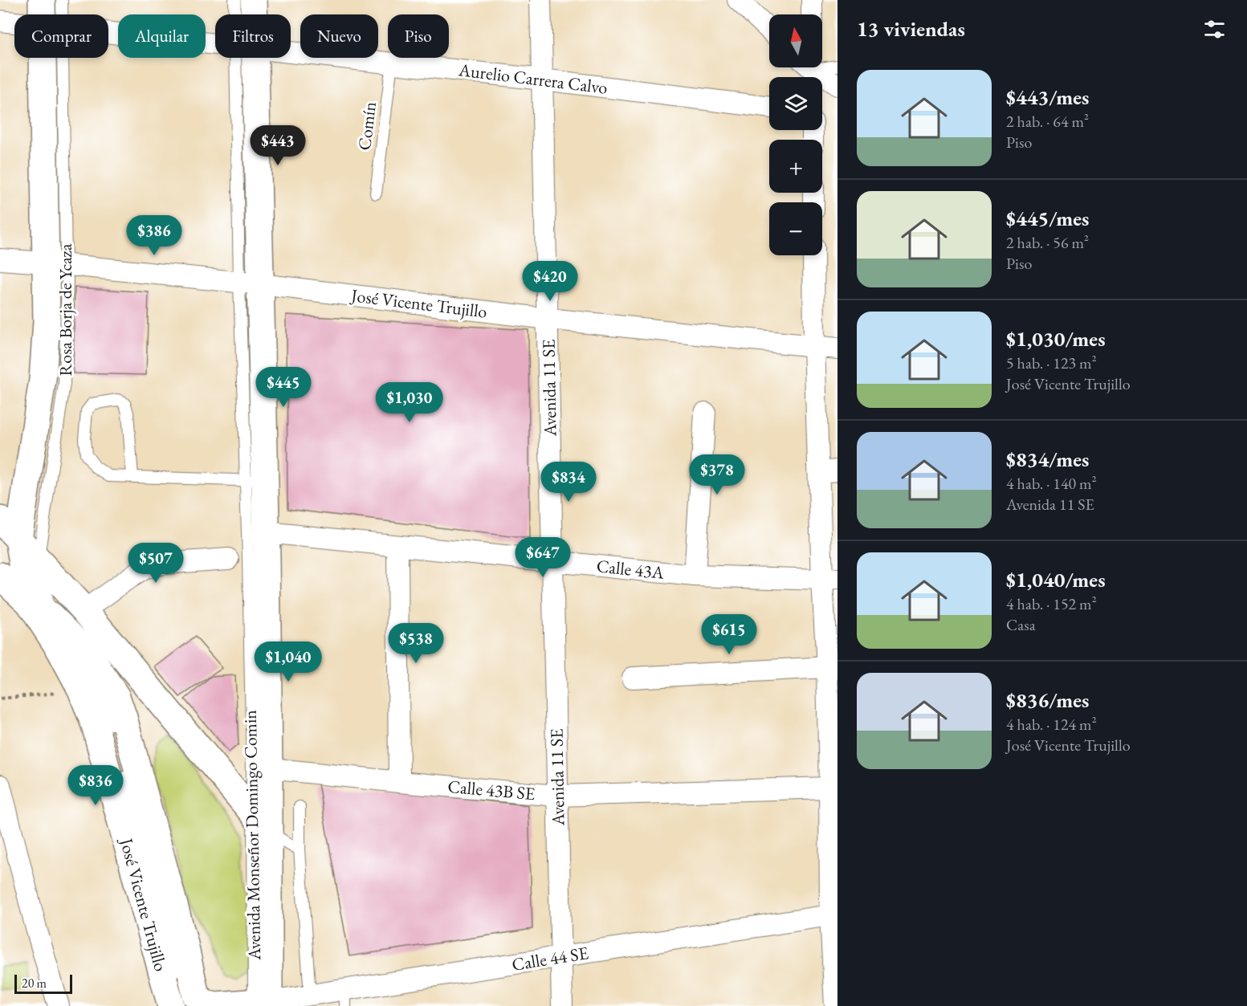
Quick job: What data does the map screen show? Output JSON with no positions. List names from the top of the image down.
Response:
{
  "streets": {
    "main road": ["José Vicente Trujillo", "Rosa Borja de Ycaza", "Avenida Monseñor Domingo Comin"],
    "street": [
      "Aurelio Carrera Calvo",
      "Avenida 11 SE",
      "Calle 43A",
      "Calle 43B SE",
      "Calle 44 SE"
    ],
    "lane": ["Comín"]
  },
  "crossings": [
    ["Aurelio Carrera Calvo", "Comín"],
    ["Aurelio Carrera Calvo", "Avenida 11 SE"],
    ["José Vicente Trujillo", "Rosa Borja de Ycaza"],
    ["José Vicente Trujillo", "Avenida 11 SE"],
    ["José Vicente Trujillo", "Avenida Monseñor Domingo Comin"],
    ["Avenida 11 SE", "Calle 43A"],
    ["Avenida 11 SE", "Calle 43B SE"],
    ["Avenida 11 SE", "Calle 44 SE"],
    ["Calle 43A", "Avenida Monseñor Domingo Comin"],
    ["Calle 43B SE", "Avenida Monseñor Domingo Comin"],
    ["Avenida Monseñor Domingo Comin", "Calle 44 SE"]
  ],
  "scale_bar": "20 m",
  "north": "top",
  "page": {
    "heading": "13 viviendas",
    "map_buttons": ["+", "−"],
    "chip": [
      "Comprar",
      "Alquilar",
      "Filtros",
      "Nuevo",
      "Piso"
    ],
    "list": [
      {
        "name": "$443/mes",
        "note": "2 hab. · 64 m² · Piso"
      },
      {
        "name": "$445/mes",
        "note": "2 hab. · 56 m² · Piso"
      },
      {
        "name": "$1,030/mes",
        "note": "5 hab. · 123 m² · José Vicente Trujillo"
      },
      {
        "name": "$834/mes",
        "note": "4 hab. · 140 m² · Avenida 11 SE"
      },
      {
        "name": "$1,040/mes",
        "note": "4 hab. · 152 m² · Casa"
      },
      {
        "name": "$836/mes",
        "note": "4 hab. · 124 m² · José Vicente Trujillo"
      }
    ],
    "price": [
      "$443",
      "$386",
      "$420",
      "$445",
      "$1,030",
      "$378",
      "$834",
      "$647",
      "$507",
      "$615",
      "$538",
      "$1,040",
      "$836"
    ],
    "scale": "20 m"
  }
}
